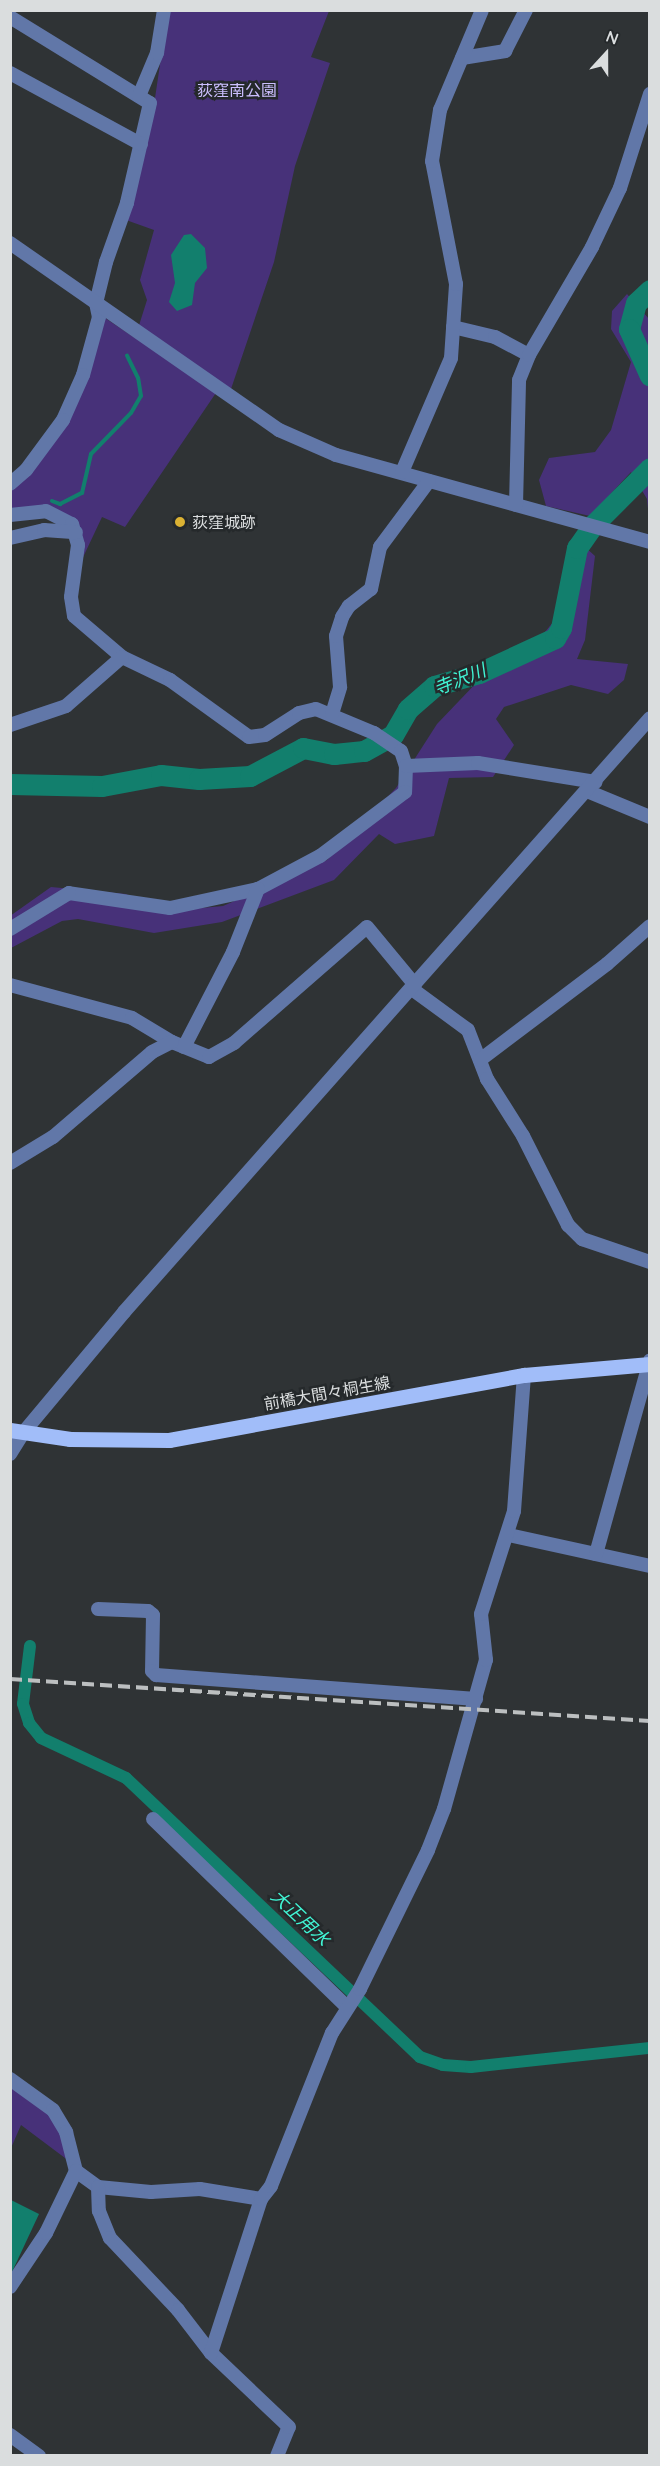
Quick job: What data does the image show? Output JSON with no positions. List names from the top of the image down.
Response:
{
  "streets": {
    "main road": ["前橋大間々桐生線"]
  },
  "water": ["寺沢川", "大正用水"],
  "parks": ["荻窪南公園"],
  "places": ["荻窪城跡"],
  "north": "top"
}
